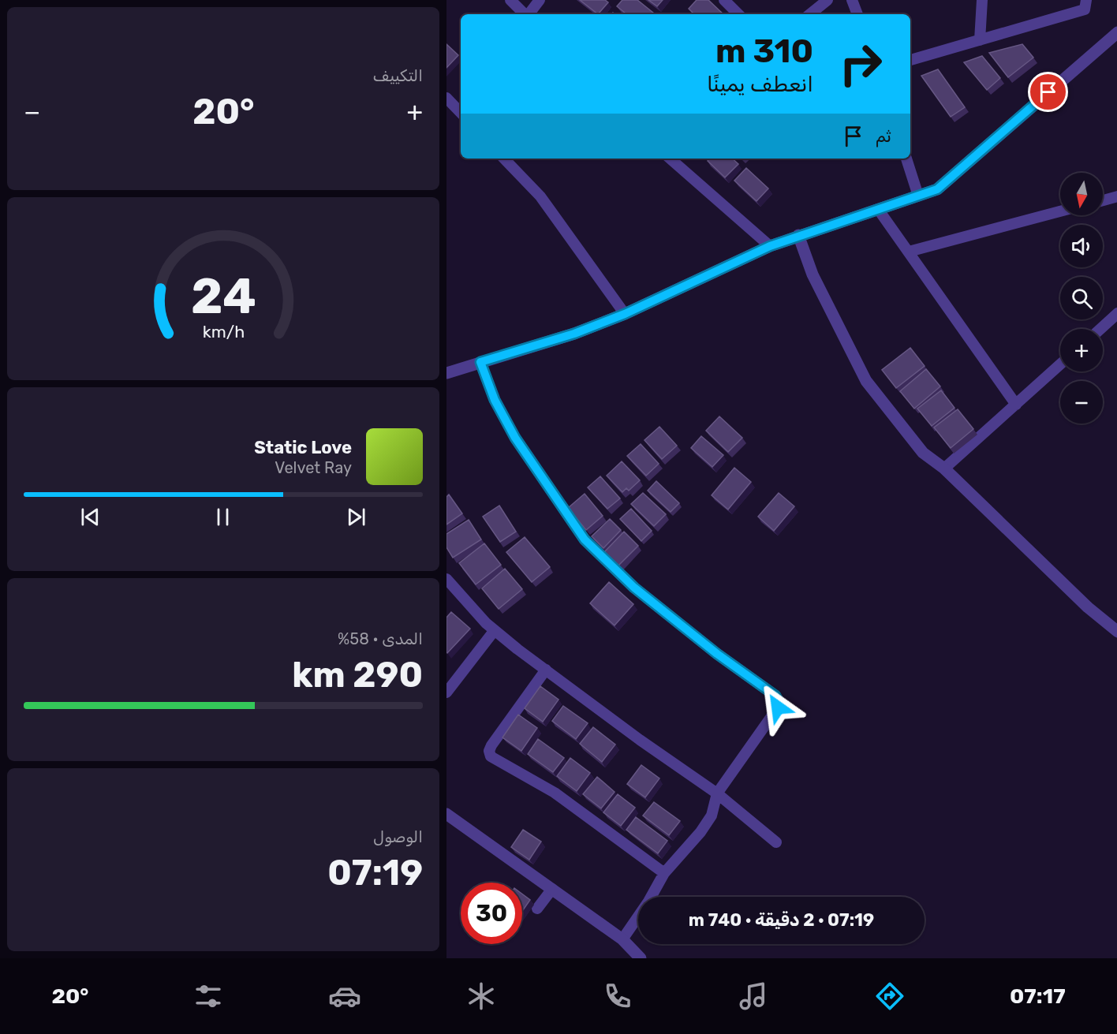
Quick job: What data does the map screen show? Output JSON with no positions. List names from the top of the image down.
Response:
{
  "north": "bottom",
  "page": {
    "tile": [
      "التكييف",
      ["المدى · 58%", "290 km"],
      ["الوصول", "07:19"]
    ],
    "turn": ["310 m", "انعطف يمينًا"],
    "heat": ["−", "20°", "+"],
    "then": "ثم",
    "map_buttons": ["+", "−"],
    "song": ["Static Love", "Velvet Ray"],
    "limit": "30",
    "trip": "07:19 · 2 دقيقة · 740 m",
    "tabs": ["07:17", "20°"],
    "gauge": ["24", "km/h"]
  }
}
